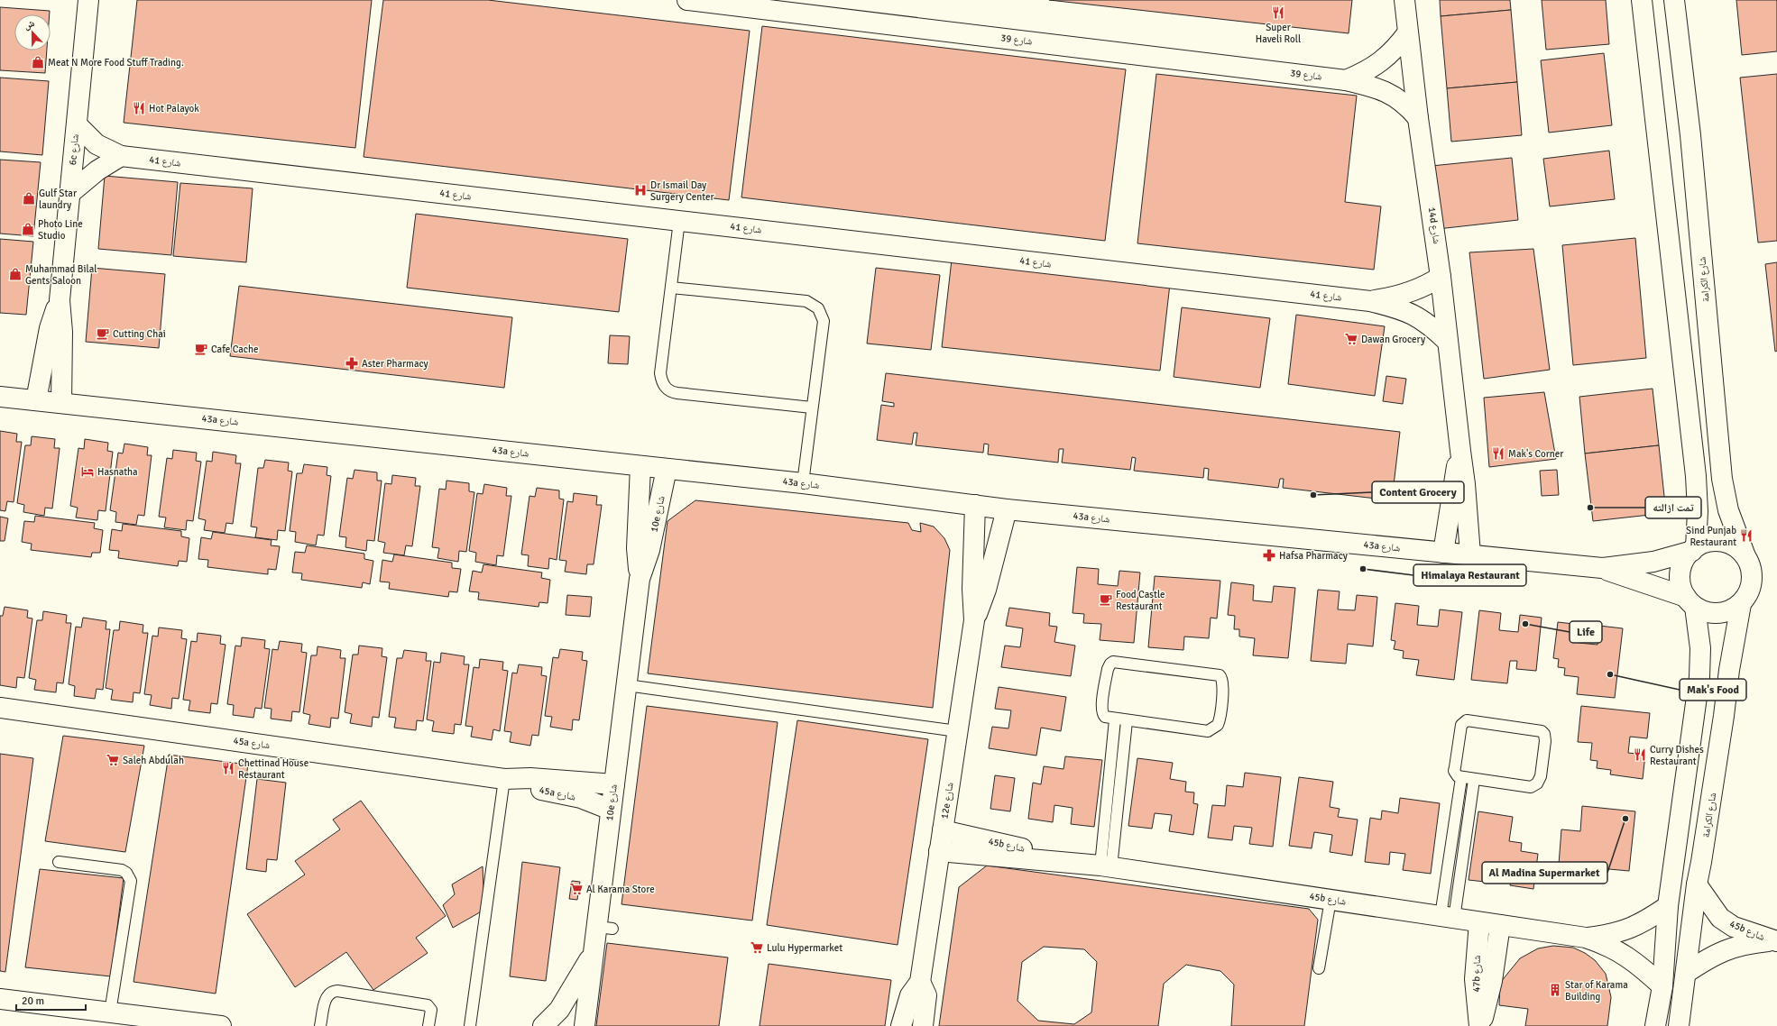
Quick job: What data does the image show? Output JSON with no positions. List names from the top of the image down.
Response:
{
  "streets": {
    "street": [
      "شارع 39",
      "6c شارع",
      "شارع 41",
      "14d شارع",
      "شارع الكرامة",
      "43a شارع",
      "10e شارع",
      "45a شارع",
      "12e شارع",
      "45b شارع",
      "47b شارع"
    ]
  },
  "crossings": [
    ["شارع 39", "14d شارع"],
    ["6c شارع", "شارع 41"],
    ["6c شارع", "43a شارع"],
    ["شارع 41", "14d شارع"],
    ["14d شارع", "43a شارع"],
    ["شارع الكرامة", "43a شارع"],
    ["شارع الكرامة", "45b شارع"],
    ["43a شارع", "10e شارع"],
    ["43a شارع", "12e شارع"],
    ["10e شارع", "45a شارع"],
    ["12e شارع", "45b شارع"],
    ["45b شارع", "47b شارع"]
  ],
  "places": {
    "restaurant": [
      "Super Haveli Roll",
      "Hot Palayok",
      "Mak's Corner",
      "Sind Punjab Restaurant",
      "Curry Dishes Restaurant",
      "Chettinad House Restaurant"
    ],
    "shop": [
      "Meat N More Food Stuff Trading.",
      "Gulf Star laundry",
      "Photo Line Studio",
      "Muhammad Bilal Gents Saloon"
    ],
    "hospital": ["Dr Ismail Day Surgery Center"],
    "cafe": ["Cutting Chai", "Cafe Cache", "Food Castle Restaurant"],
    "supermarket": [
      "Dawan Grocery",
      "Saleh Abdulah",
      "Al Karama Store",
      "Lulu Hypermarket"
    ],
    "pharmacy": ["Aster Pharmacy", "Hafsa Pharmacy"],
    "hotel": ["Hasnatha"],
    "other": [
      "Content Grocery",
      "تمت ازالته",
      "Himalaya Restaurant",
      "Life",
      "Mak's Food",
      "Al Madina Supermarket"
    ],
    "building": ["Star of Karama Building"]
  },
  "scale_bar": "20 m",
  "north": "top"
}
